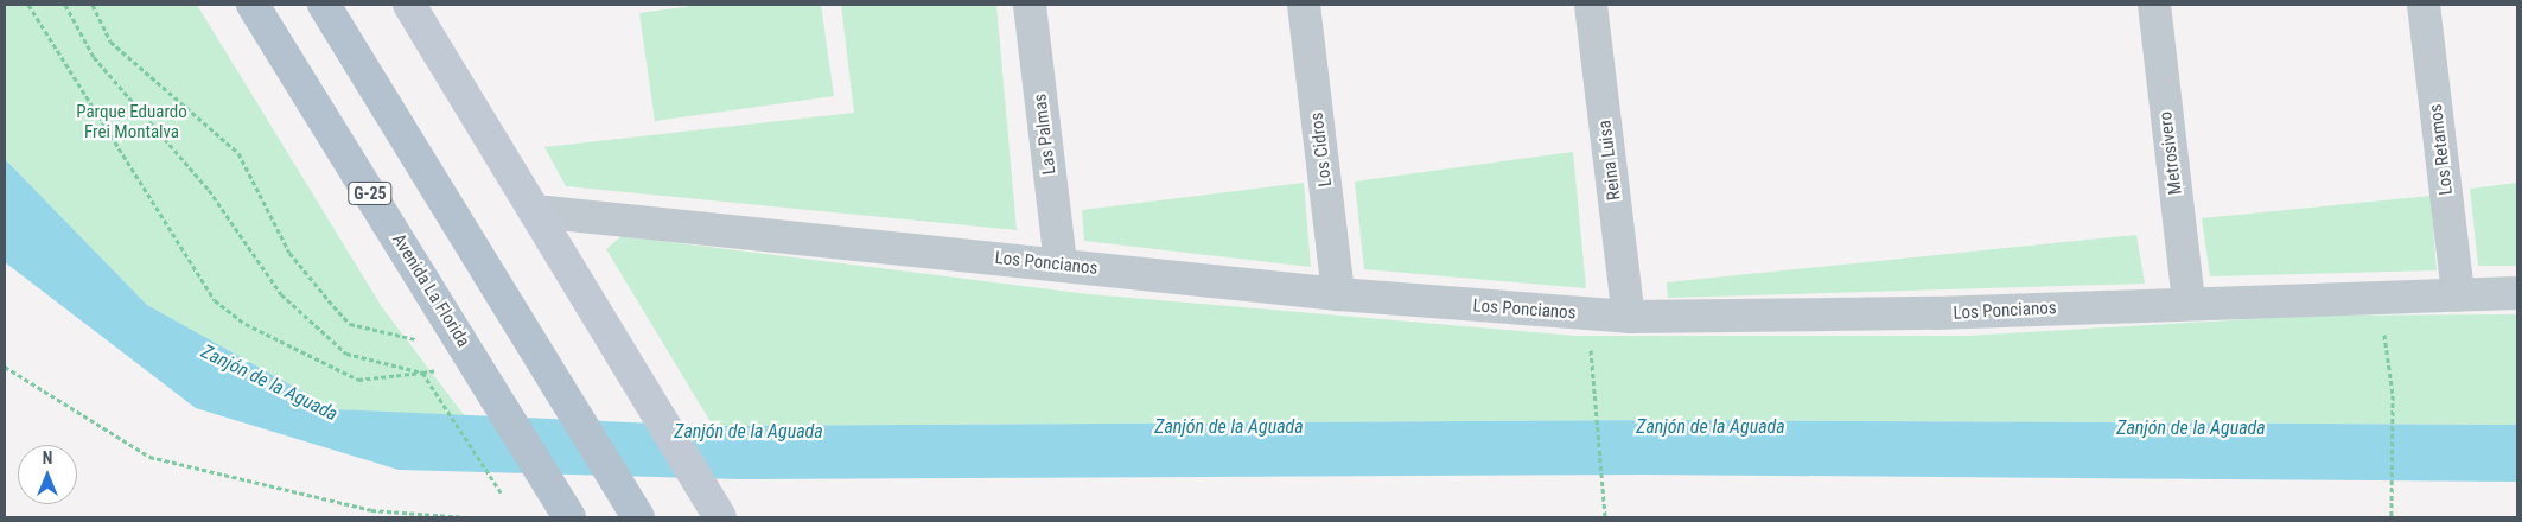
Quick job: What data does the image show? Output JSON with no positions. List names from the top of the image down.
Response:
{
  "streets": {
    "main road": ["G-25", "Avenida La Florida"],
    "street": [
      "Las Palmas",
      "Los Cidros",
      "Los Retamos",
      "Metrosivero",
      "Reina Luisa",
      "Los Poncianos"
    ]
  },
  "crossings": [
    ["Las Palmas", "Los Poncianos"],
    ["Los Cidros", "Los Poncianos"],
    ["Los Retamos", "Los Poncianos"],
    ["Metrosivero", "Los Poncianos"],
    ["Reina Luisa", "Los Poncianos"]
  ],
  "water": ["Zanjón de la Aguada"],
  "parks": ["Parque Eduardo Frei Montalva"],
  "north": "top"
}
